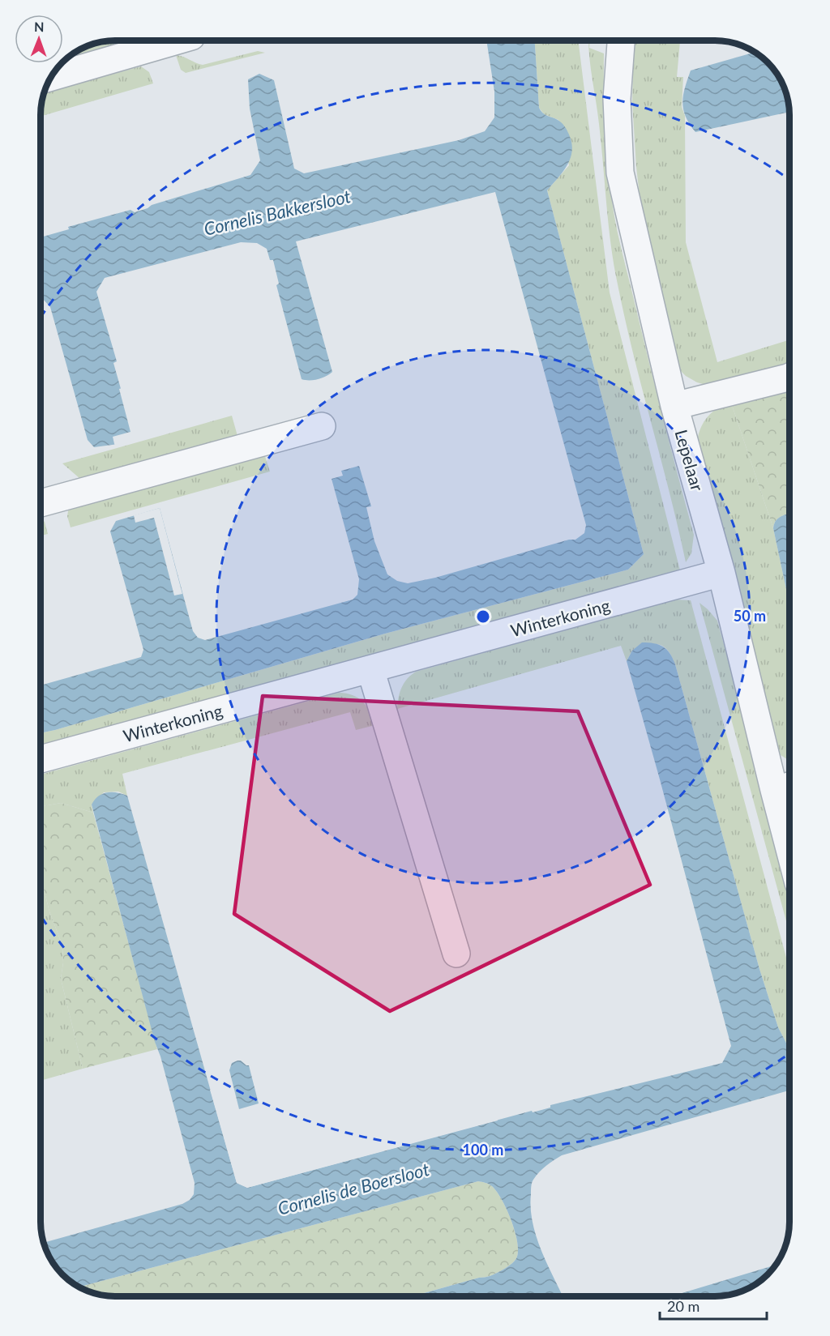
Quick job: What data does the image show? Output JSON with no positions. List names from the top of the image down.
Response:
{
  "streets": {
    "street": ["Lepelaar", "Winterkoning"]
  },
  "crossings": [
    ["Lepelaar", "Winterkoning"]
  ],
  "water": ["Cornelis Bakkersloot", "Cornelis de Boersloot"],
  "scale_bar": "20 m",
  "north": "top",
  "rings": ["50 m", "100 m"]
}
